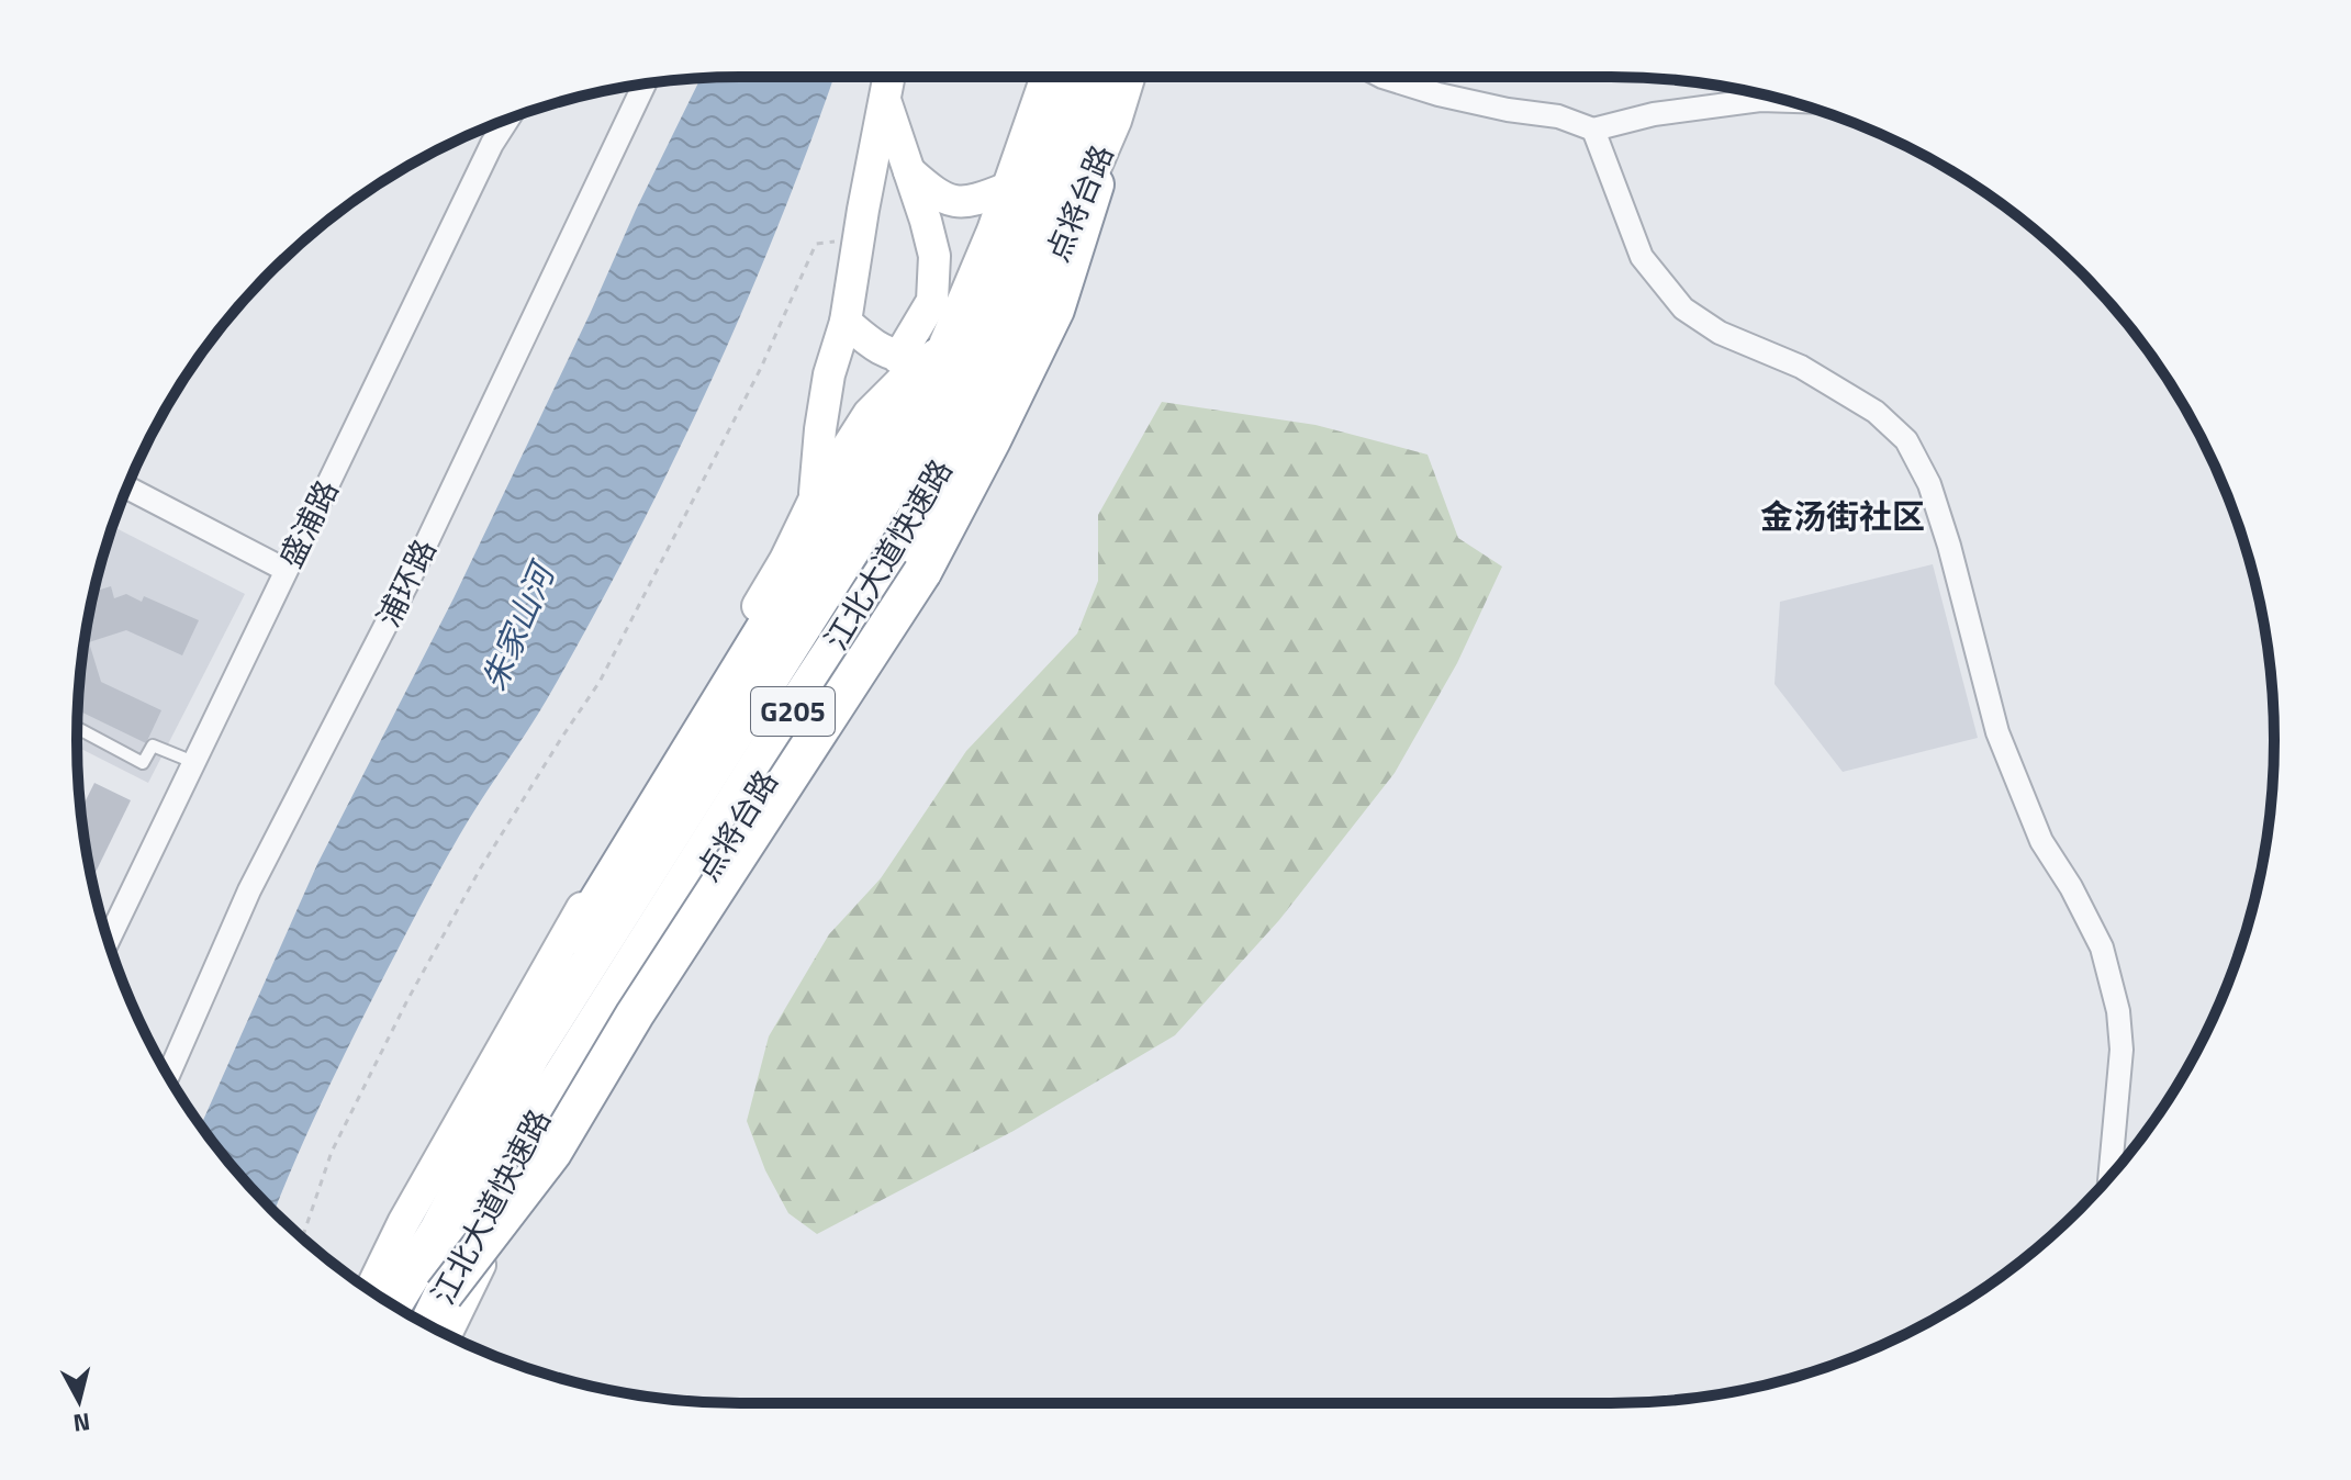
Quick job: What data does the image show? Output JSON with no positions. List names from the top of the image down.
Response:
{
  "streets": {
    "highway": ["江北大道快速路", "G205"],
    "main road": ["点将台路"],
    "street": ["盛浦路", "浦环路"]
  },
  "districts": ["金汤街社区"],
  "water": ["朱家山河"],
  "north": "bottom"
}
